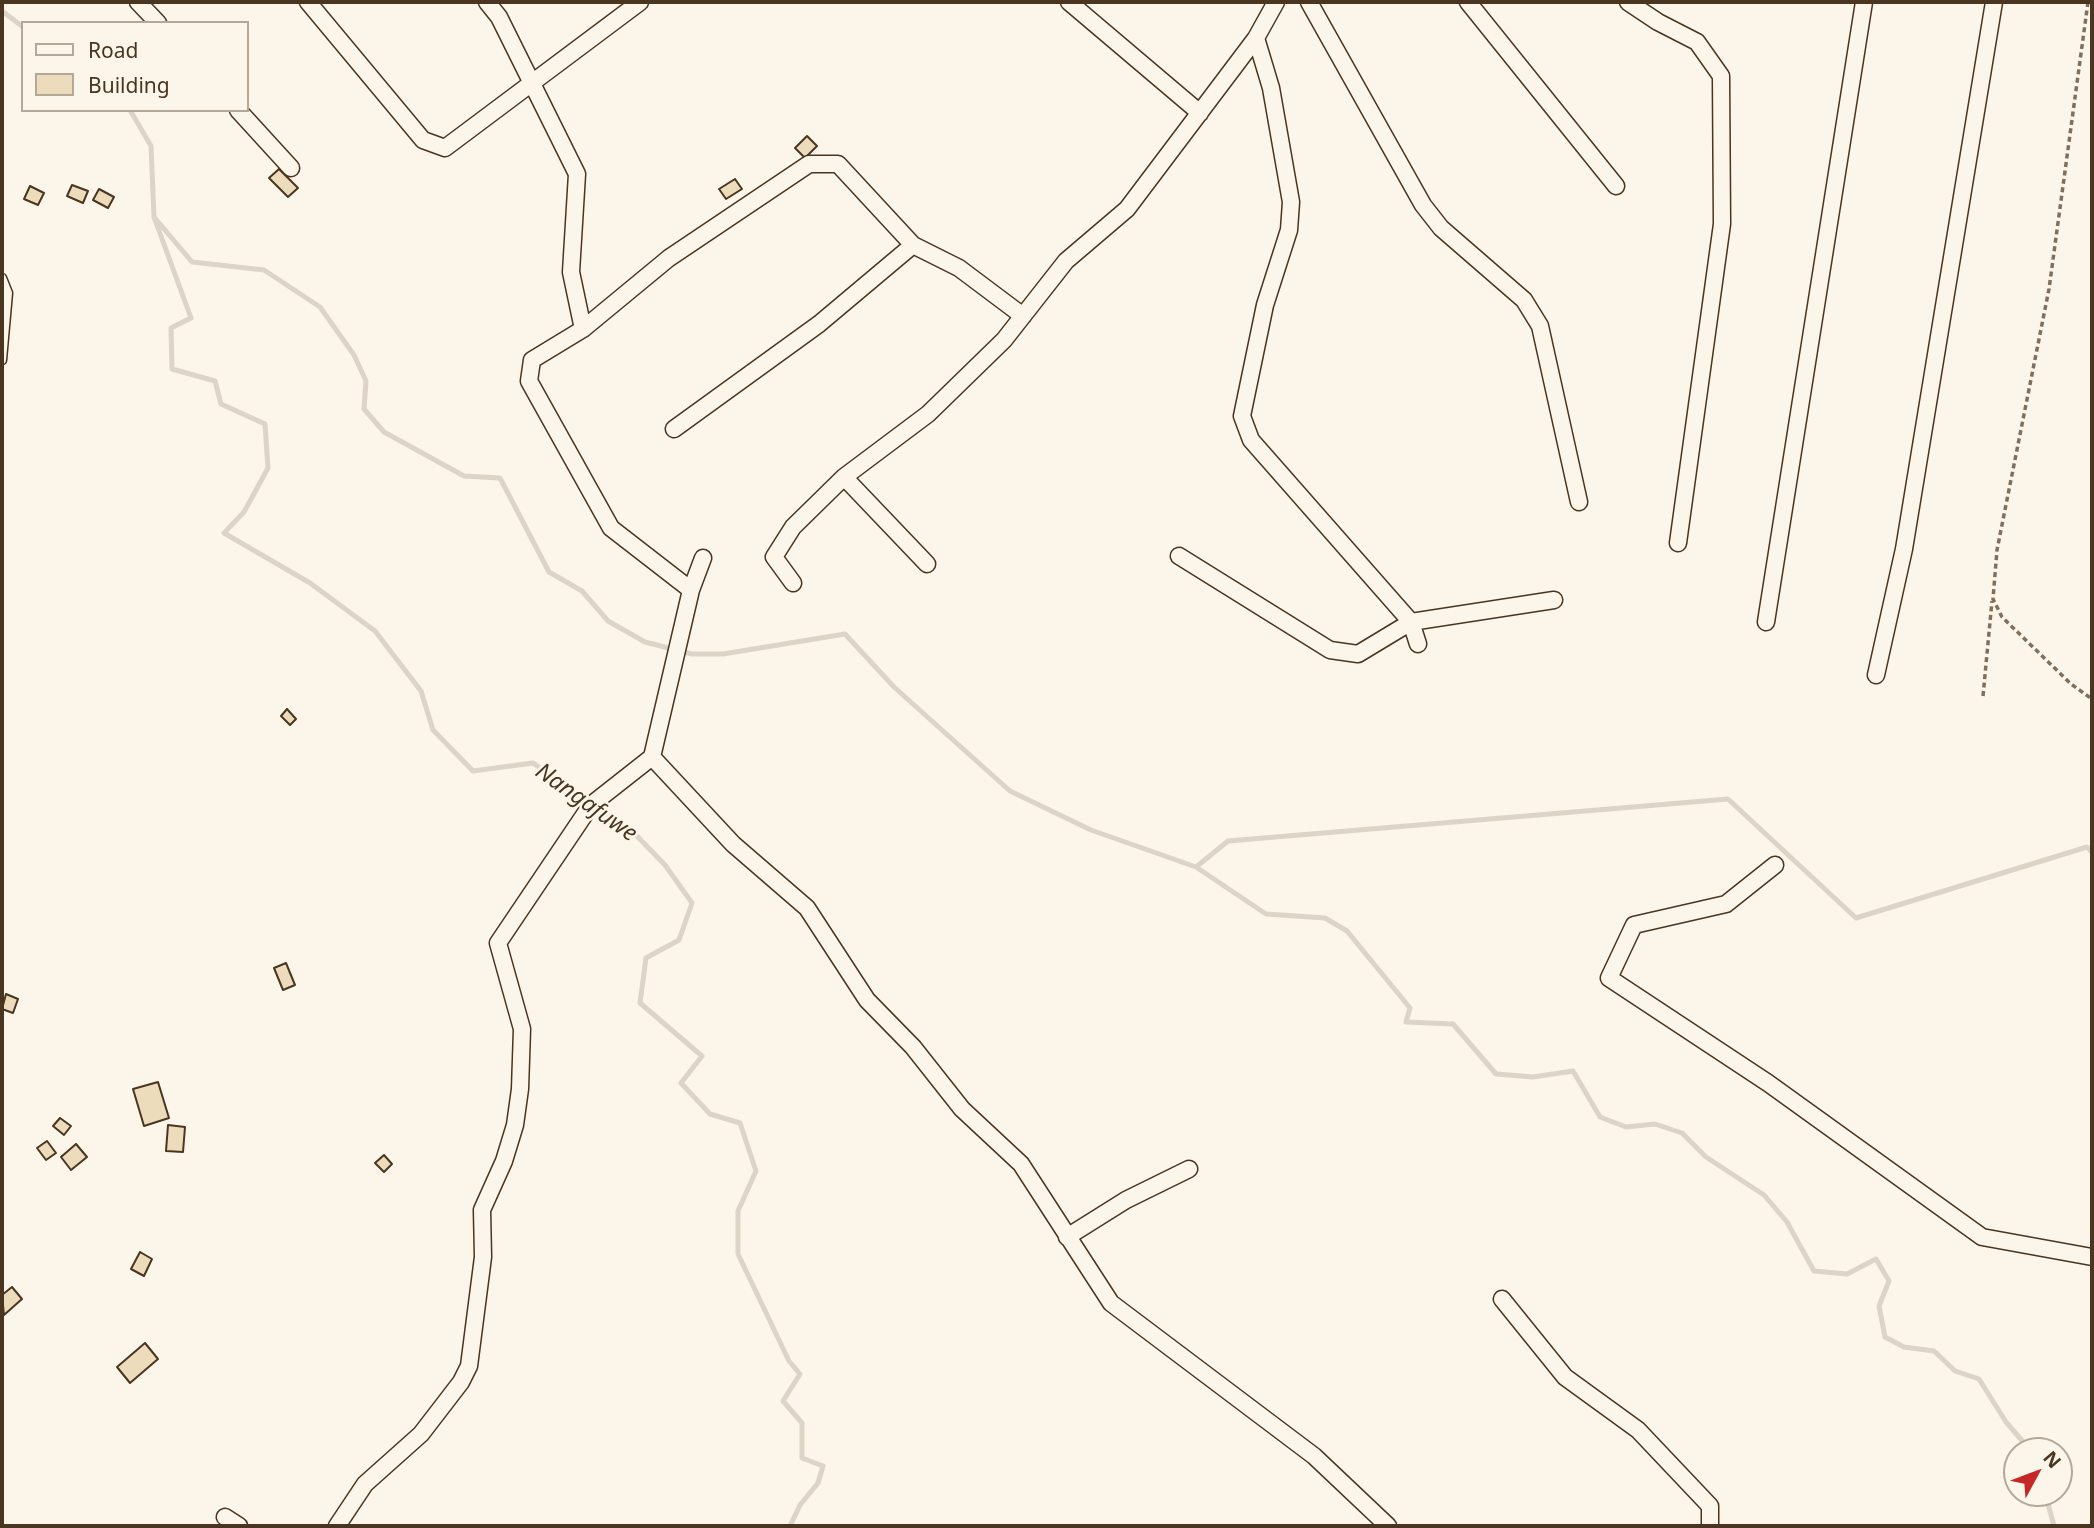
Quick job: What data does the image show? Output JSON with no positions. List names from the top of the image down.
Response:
{
  "water": ["Nangafuwe"],
  "legend": ["Road", "Building"],
  "north": "top right"
}
